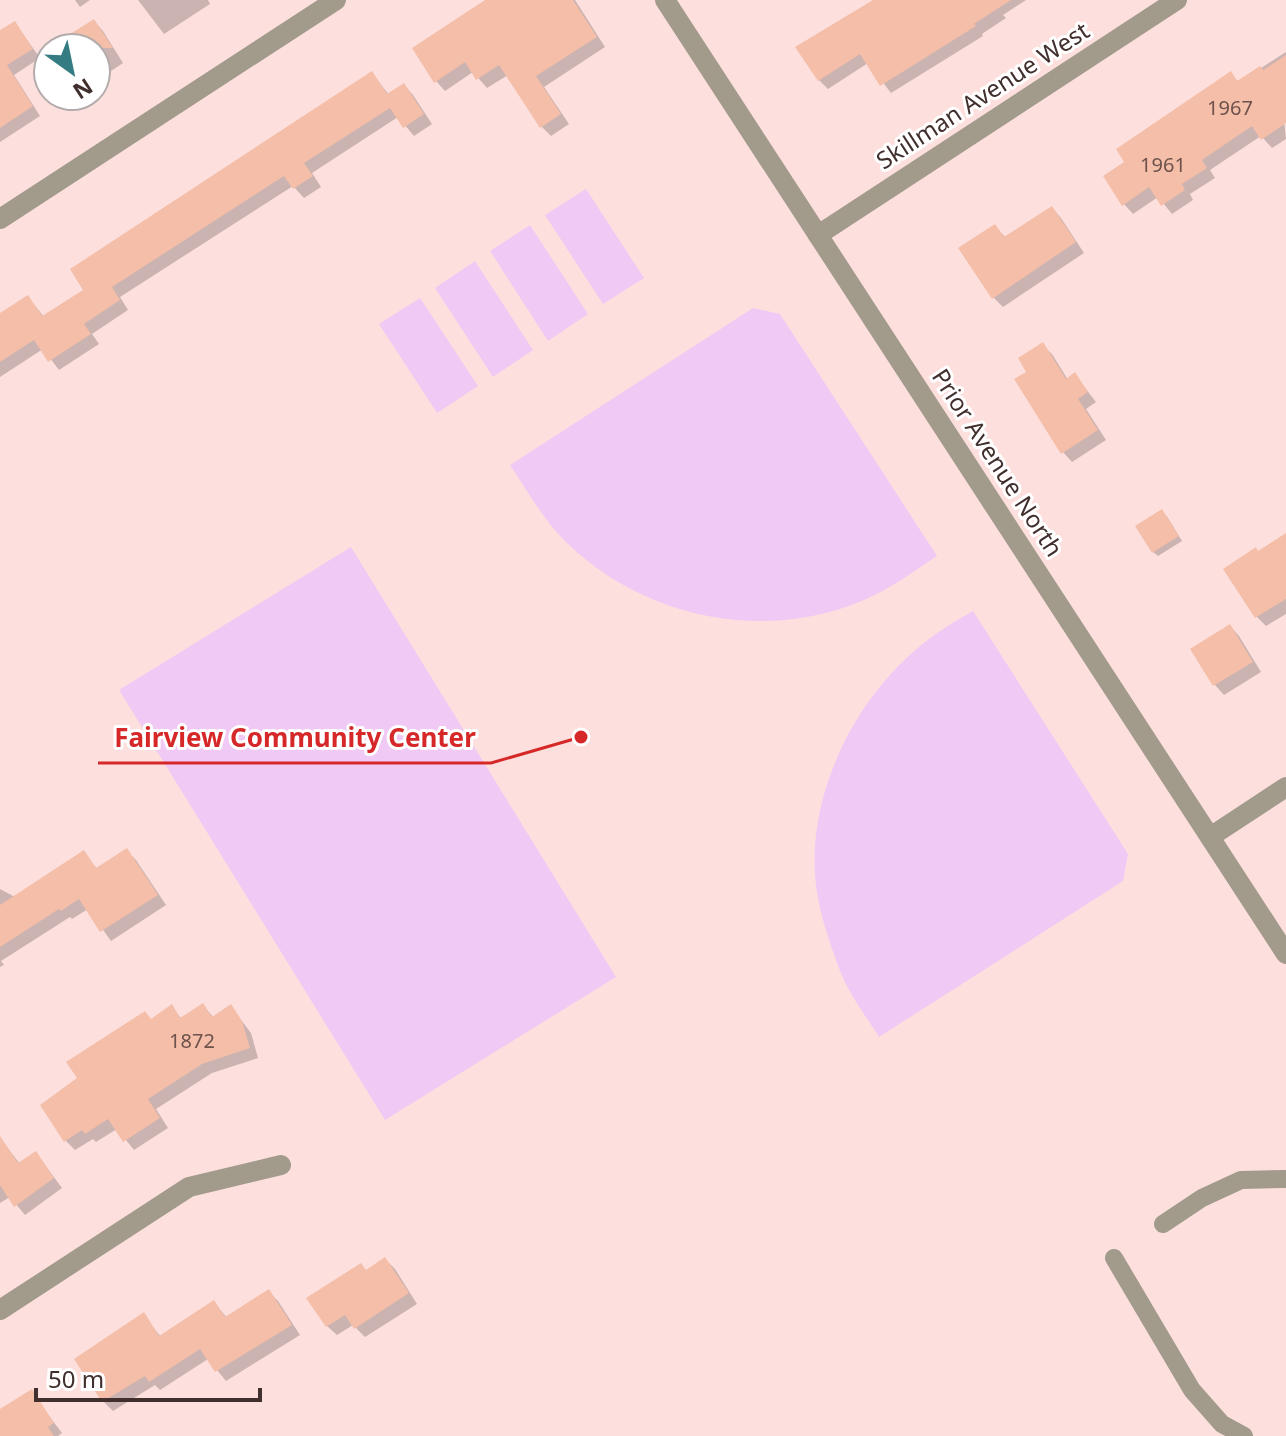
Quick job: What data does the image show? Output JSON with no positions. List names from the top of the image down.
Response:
{
  "streets": {
    "street": ["Skillman Avenue West", "Prior Avenue North"]
  },
  "crossings": [
    ["Skillman Avenue West", "Prior Avenue North"]
  ],
  "places": ["Fairview Community Center"],
  "house_numbers": ["1967", "1961", "1872"],
  "scale_bar": "50 m",
  "north": "bottom right"
}
